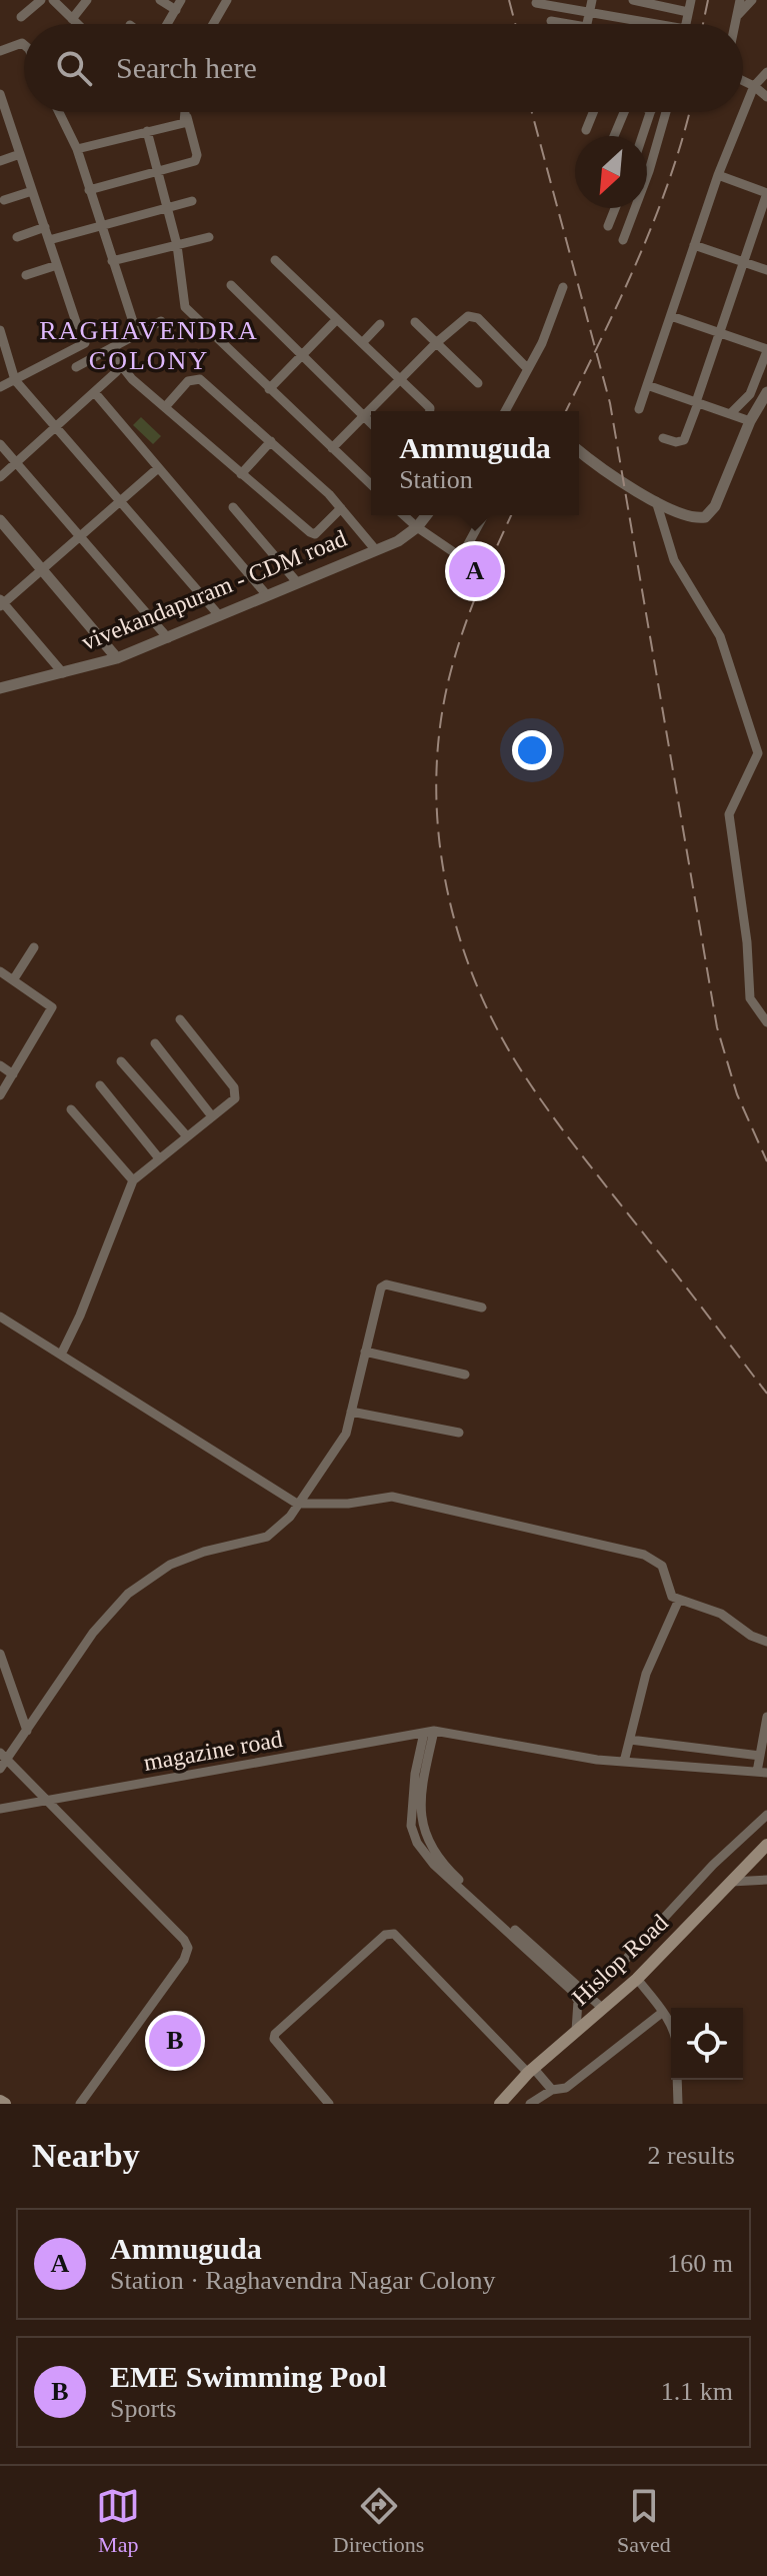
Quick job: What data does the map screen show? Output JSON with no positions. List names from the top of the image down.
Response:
{
  "streets": {
    "main road": ["Hislop Road"],
    "street": ["vivekandapuram - CDM road", "magazine road"]
  },
  "districts": ["RAGHAVENDRA COLONY"],
  "north": "bottom left",
  "page": {
    "search": "Search here",
    "popup": ["Ammuguda", "Station"],
    "pins": ["A", "B"],
    "heading": ["Nearby", "2 results"],
    "list": [
      {
        "mark": "A",
        "name": "Ammuguda",
        "note": "Station · Raghavendra Nagar Colony",
        "value": "160 m"
      },
      {
        "mark": "B",
        "name": "EME Swimming Pool",
        "note": "Sports",
        "value": "1.1 km"
      }
    ],
    "nav": ["Map", "Directions", "Saved"]
  }
}
